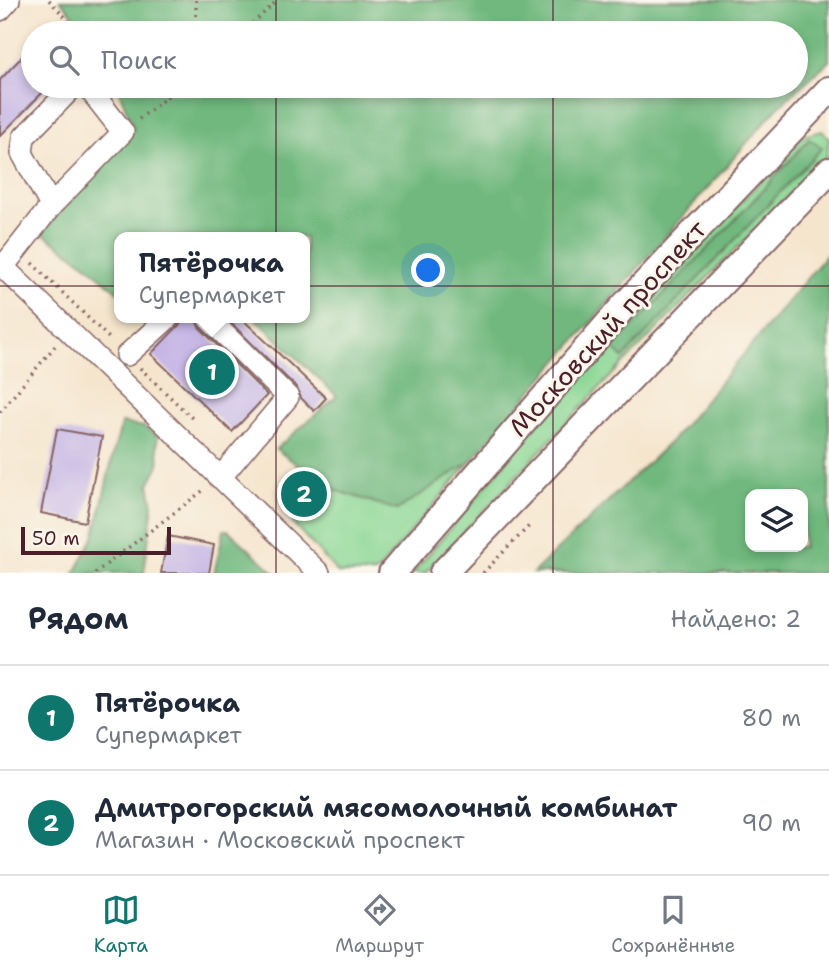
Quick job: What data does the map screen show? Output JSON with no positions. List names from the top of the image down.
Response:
{
  "streets": {
    "main road": ["Московский проспект"]
  },
  "scale_bar": "50 m",
  "page": {
    "search": "Поиск",
    "popup": ["Пятёрочка", "Супермаркет"],
    "pins": ["1", "2"],
    "scale": "50 m",
    "heading": ["Рядом", "Найдено: 2"],
    "list": [
      {
        "mark": "1",
        "name": "Пятёрочка",
        "note": "Супермаркет",
        "value": "80 m"
      },
      {
        "mark": "2",
        "name": "Дмитрогорский мясомолочный комбинат",
        "note": "Магазин · Московский проспект",
        "value": "90 m"
      }
    ],
    "nav": ["Карта", "Маршрут", "Сохранённые"]
  }
}
